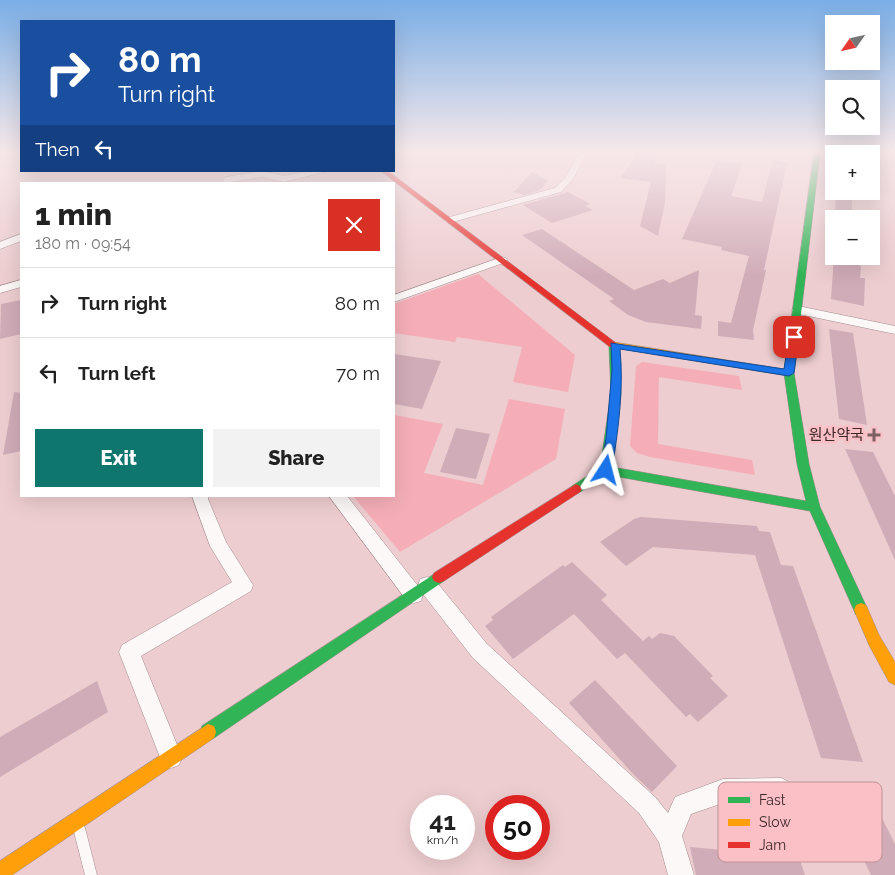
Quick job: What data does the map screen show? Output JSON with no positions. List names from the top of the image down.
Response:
{
  "places": {
    "health": ["원산약국"]
  },
  "legend": ["Fast", "Slow", "Jam"],
  "north": "bottom left",
  "page": {
    "map_buttons": ["+", "−"],
    "turn": ["80 m", "Turn right"],
    "then": "Then",
    "heading": ["1 min", "180 m · 09:54"],
    "list": [
      {
        "name": "Turn right",
        "value": "80 m"
      },
      {
        "name": "Turn left",
        "value": "70 m"
      }
    ],
    "buttons": ["Exit", "Share"],
    "speed": "41 km/h",
    "limit": "50"
  }
}
